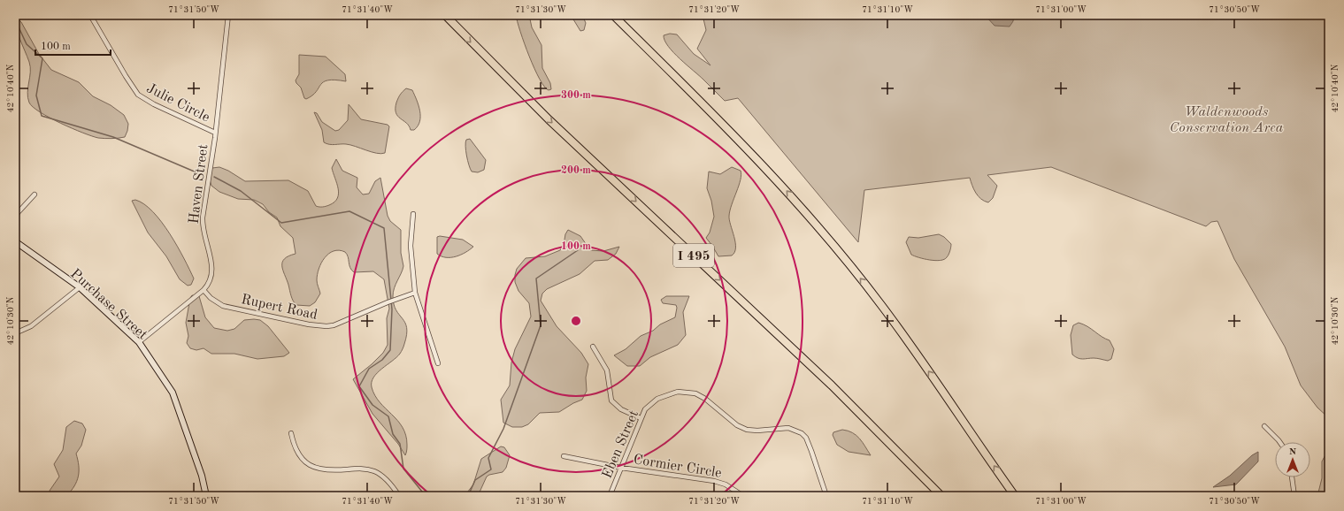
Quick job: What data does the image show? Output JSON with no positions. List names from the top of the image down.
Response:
{
  "streets": {
    "highway": ["I 495"],
    "main road": ["Purchase Street"],
    "street": [
      "Julie Circle",
      "Haven Street",
      "Rupert Road",
      "Eben Street",
      "Cormier Circle"
    ]
  },
  "crossings": [
    ["Julie Circle", "Haven Street"],
    ["Haven Street", "Purchase Street"],
    ["Haven Street", "Rupert Road"],
    ["Eben Street", "Cormier Circle"]
  ],
  "parks": ["Waldenwoods Conservation Area"],
  "scale_bar": "100 m",
  "north": "top",
  "coordinates": [
    "71°31'50\"W",
    "71°31'40\"W",
    "71°31'30\"W",
    "71°31'20\"W",
    "71°31'10\"W",
    "71°31'00\"W",
    "71°30'50\"W",
    "42°10'40\"N",
    "42°10'30\"N"
  ],
  "rings": ["300 m", "200 m", "100 m"]
}
